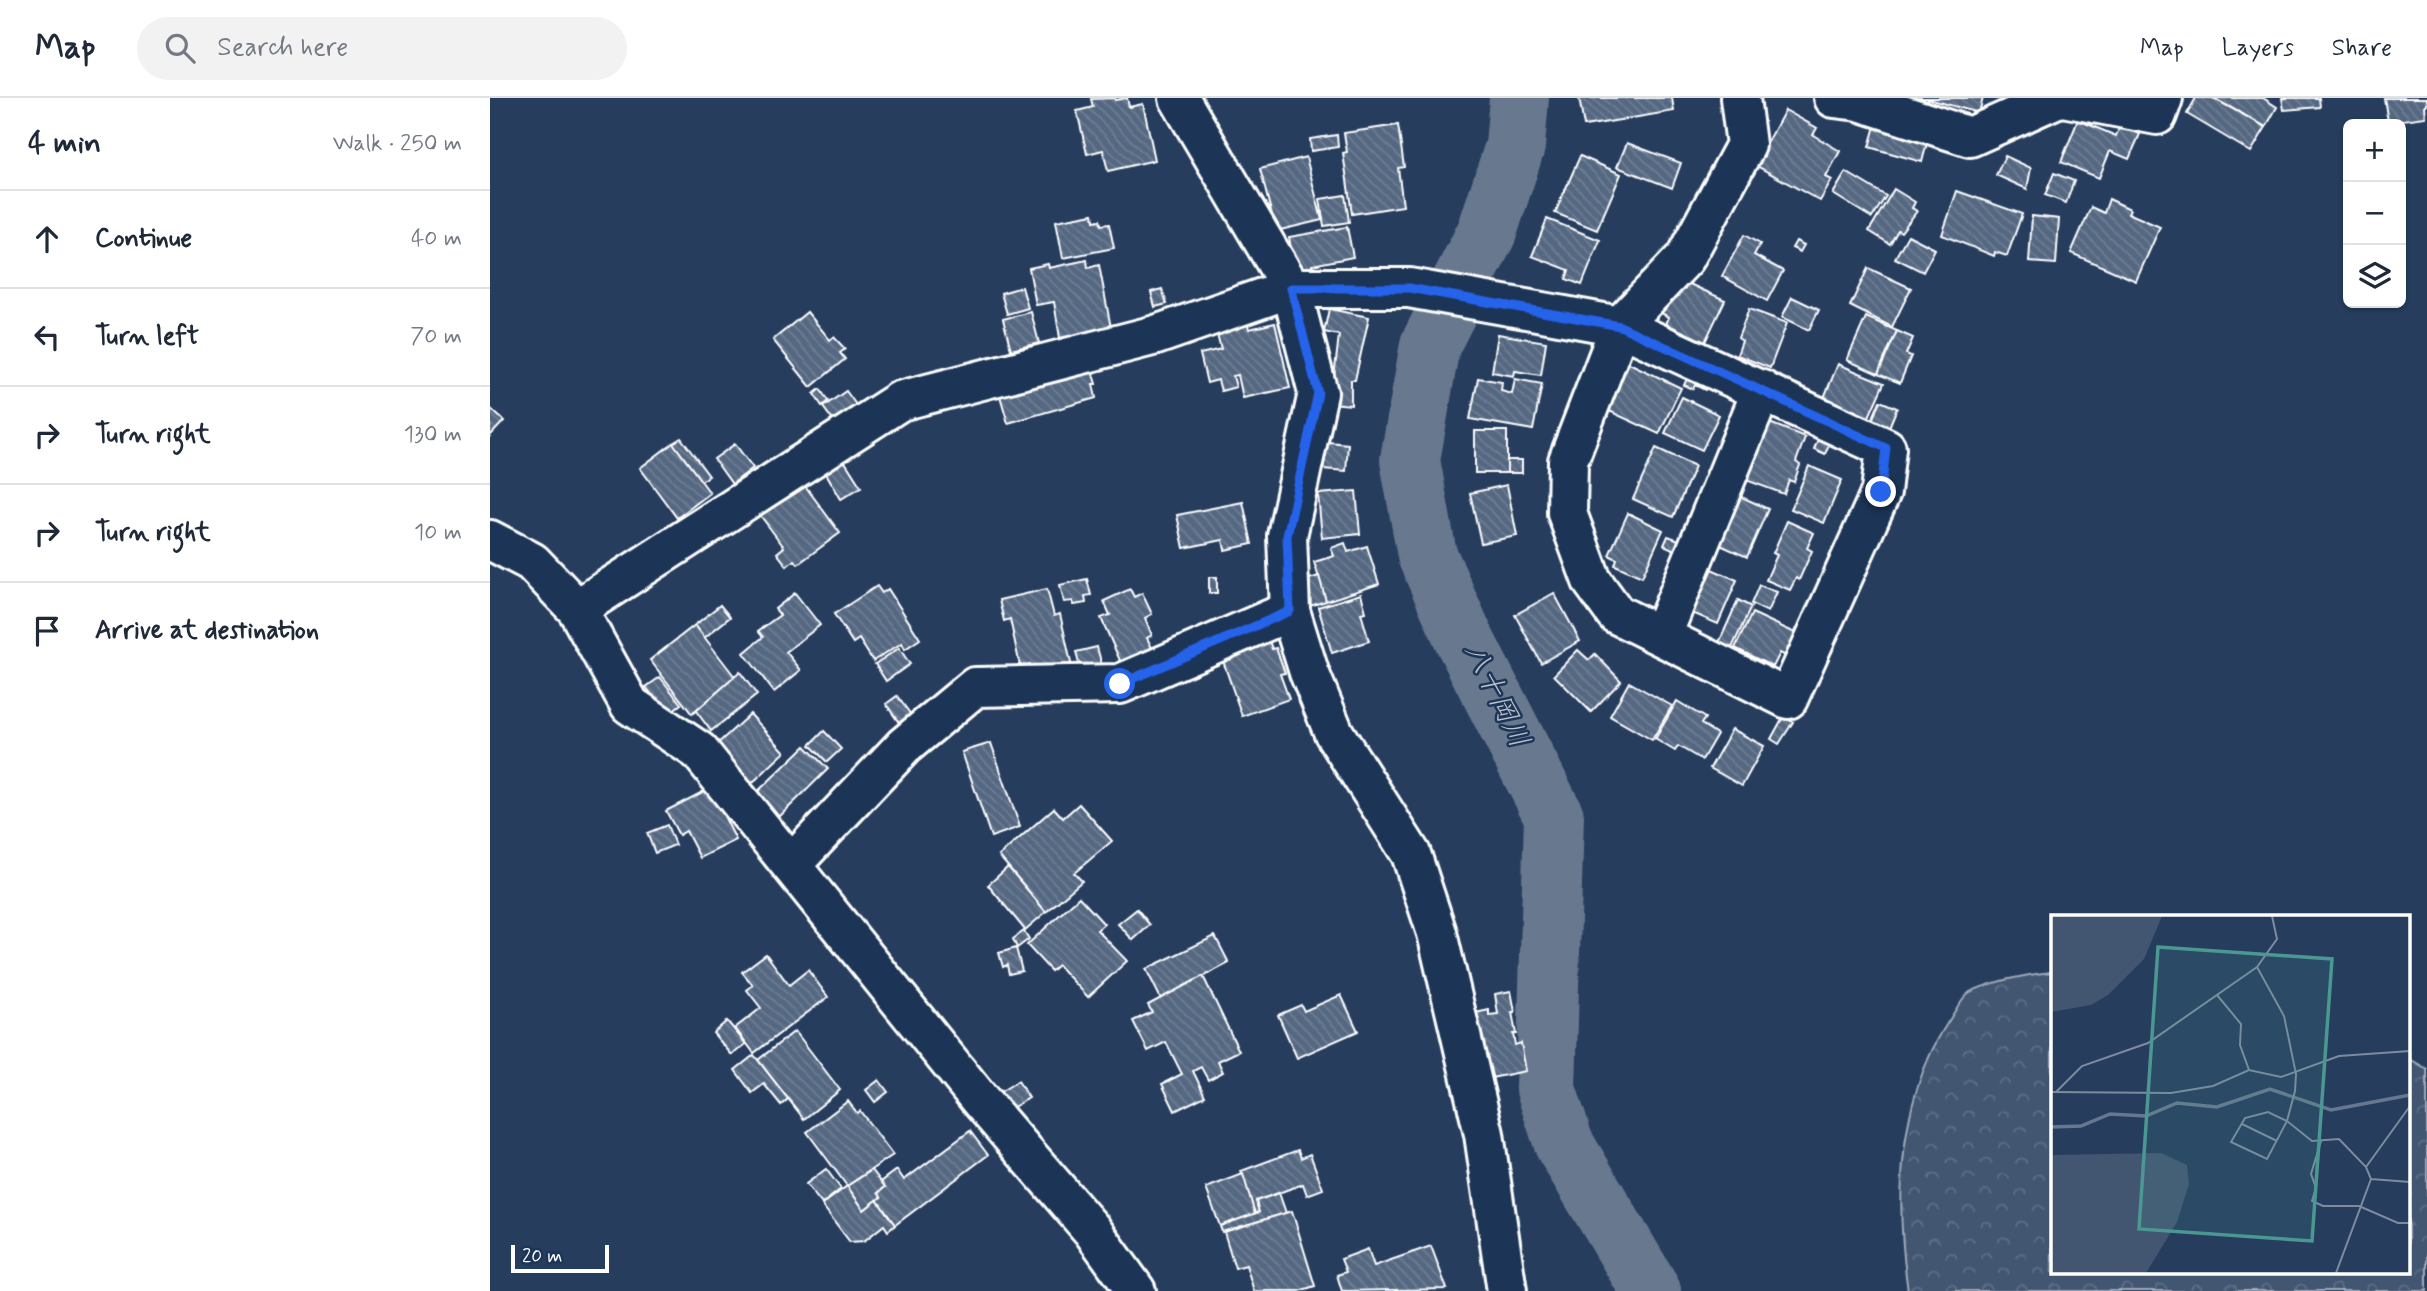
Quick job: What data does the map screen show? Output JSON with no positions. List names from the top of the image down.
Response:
{
  "water": ["八十岡川"],
  "scale_bar": "20 m",
  "page": {
    "header": "Map",
    "search": "Search here",
    "nav": ["Map", "Layers", "Share"],
    "heading": ["4 min", "Walk · 250 m"],
    "map_buttons": ["+", "−"],
    "list": [
      ["Continue", "40 m"],
      ["Turn left", "70 m"],
      ["Turn right", "130 m"],
      ["Turn right", "10 m"],
      "Arrive at destination"
    ],
    "scale": "20 m"
  }
}
